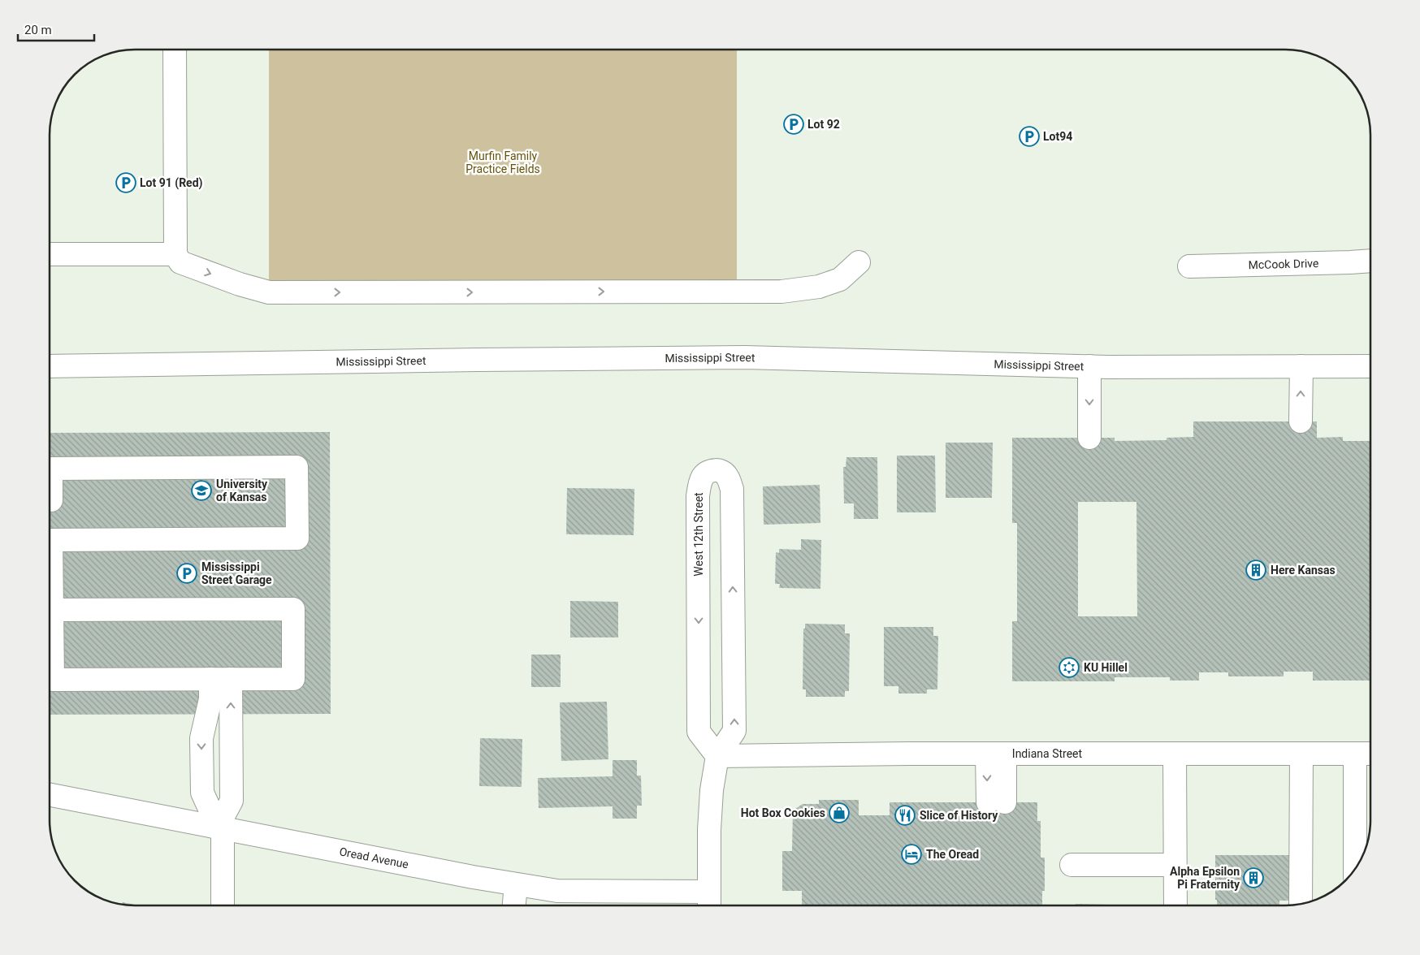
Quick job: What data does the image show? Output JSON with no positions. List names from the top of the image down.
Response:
{
  "streets": {
    "street": [
      "McCook Drive",
      "Mississippi Street",
      "West 12th Street",
      "Indiana Street",
      "Oread Avenue"
    ]
  },
  "crossings": [
    ["West 12th Street", "Indiana Street"],
    ["West 12th Street", "Oread Avenue"]
  ],
  "parks": ["Murfin Family Practice Fields"],
  "places": {
    "parking": [
      "Lot 92",
      "Lot94",
      "Lot 91 (Red)",
      "Mississippi Street Garage"
    ],
    "school or university": ["University of Kansas"],
    "building": ["Here Kansas", "Alpha Epsilon Pi Fraternity"],
    "synagogue": ["KU Hillel"],
    "shop": ["Hot Box Cookies"],
    "restaurant": ["Slice of History"],
    "hotel": ["The Oread"]
  },
  "scale_bar": "20 m"
}
